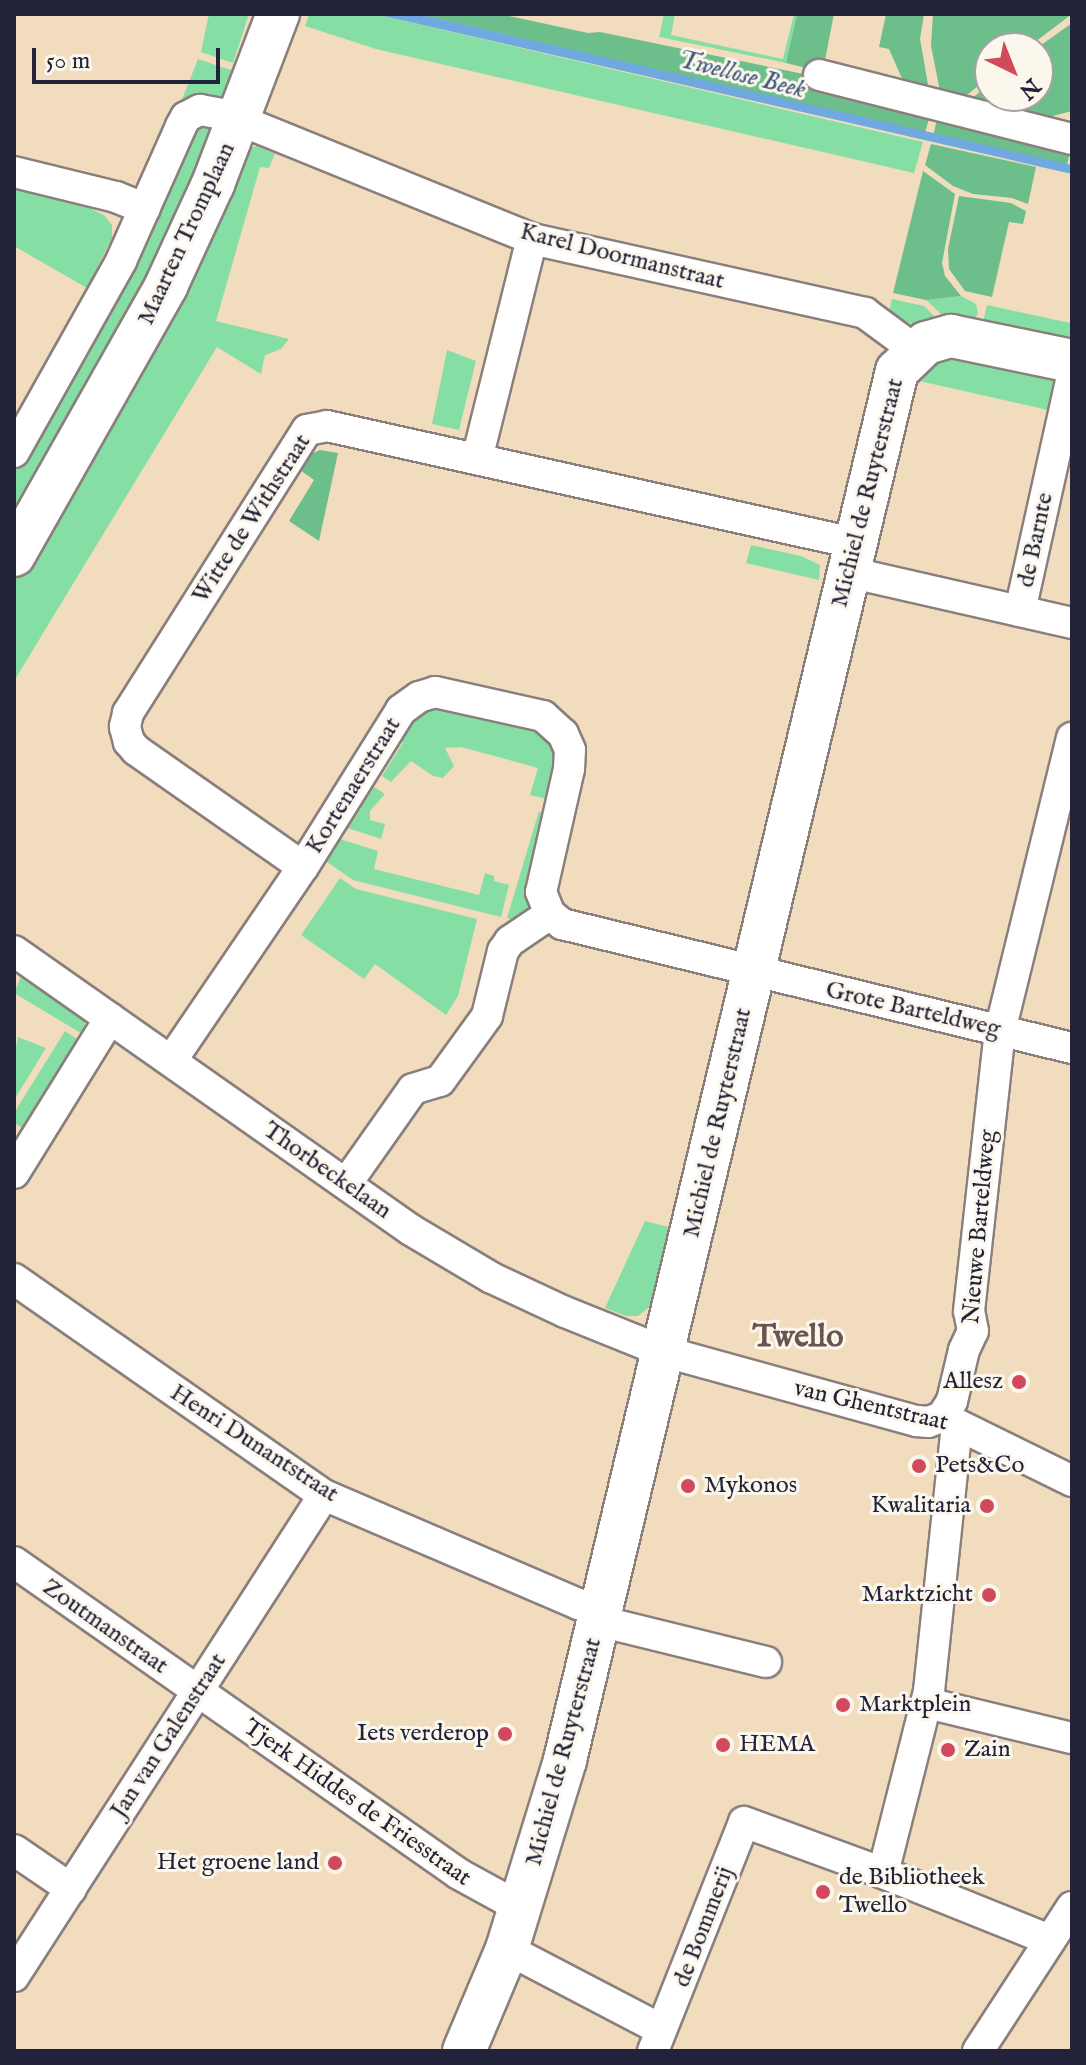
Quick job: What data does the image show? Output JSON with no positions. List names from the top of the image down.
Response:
{
  "streets": {
    "street": [
      "Maarten Tromplaan",
      "Karel Doormanstraat",
      "Michiel de Ruyterstraat",
      "Witte de Withstraat",
      "de Barnte",
      "Kortenaerstraat",
      "Grote Barteldweg",
      "Thorbeckelaan",
      "Nieuwe Barteldweg",
      "van Ghentstraat",
      "Henri Dunantstraat",
      "Zoutmanstraat",
      "Jan van Galenstraat",
      "Tjerk Hiddes de Friesstraat",
      "de Bommerij"
    ]
  },
  "crossings": [
    ["Maarten Tromplaan", "Karel Doormanstraat"],
    ["Karel Doormanstraat", "Michiel de Ruyterstraat"],
    ["Michiel de Ruyterstraat", "Witte de Withstraat"],
    ["Michiel de Ruyterstraat", "de Barnte"],
    ["Michiel de Ruyterstraat", "Grote Barteldweg"],
    ["Michiel de Ruyterstraat", "Thorbeckelaan"],
    ["Michiel de Ruyterstraat", "van Ghentstraat"],
    ["Michiel de Ruyterstraat", "Henri Dunantstraat"],
    ["Michiel de Ruyterstraat", "Tjerk Hiddes de Friesstraat"],
    ["Michiel de Ruyterstraat", "de Bommerij"],
    ["Witte de Withstraat", "de Barnte"],
    ["Witte de Withstraat", "Kortenaerstraat"],
    ["Kortenaerstraat", "Thorbeckelaan"],
    ["Grote Barteldweg", "Nieuwe Barteldweg"],
    ["Thorbeckelaan", "van Ghentstraat"],
    ["Nieuwe Barteldweg", "van Ghentstraat"],
    ["Henri Dunantstraat", "Jan van Galenstraat"],
    ["Zoutmanstraat", "Jan van Galenstraat"],
    ["Zoutmanstraat", "Tjerk Hiddes de Friesstraat"],
    ["Jan van Galenstraat", "Tjerk Hiddes de Friesstraat"]
  ],
  "districts": ["Twello"],
  "water": ["Twellose Beek"],
  "places": [
    "Allesz",
    "Pets&Co",
    "Mykonos",
    "Kwalitaria",
    "Marktzicht",
    "Marktplein",
    "Iets verderop",
    "HEMA",
    "Zain",
    "Het groene land",
    "de Bibliotheek Twello"
  ],
  "scale_bar": "50 m",
  "north": "bottom right"
}
